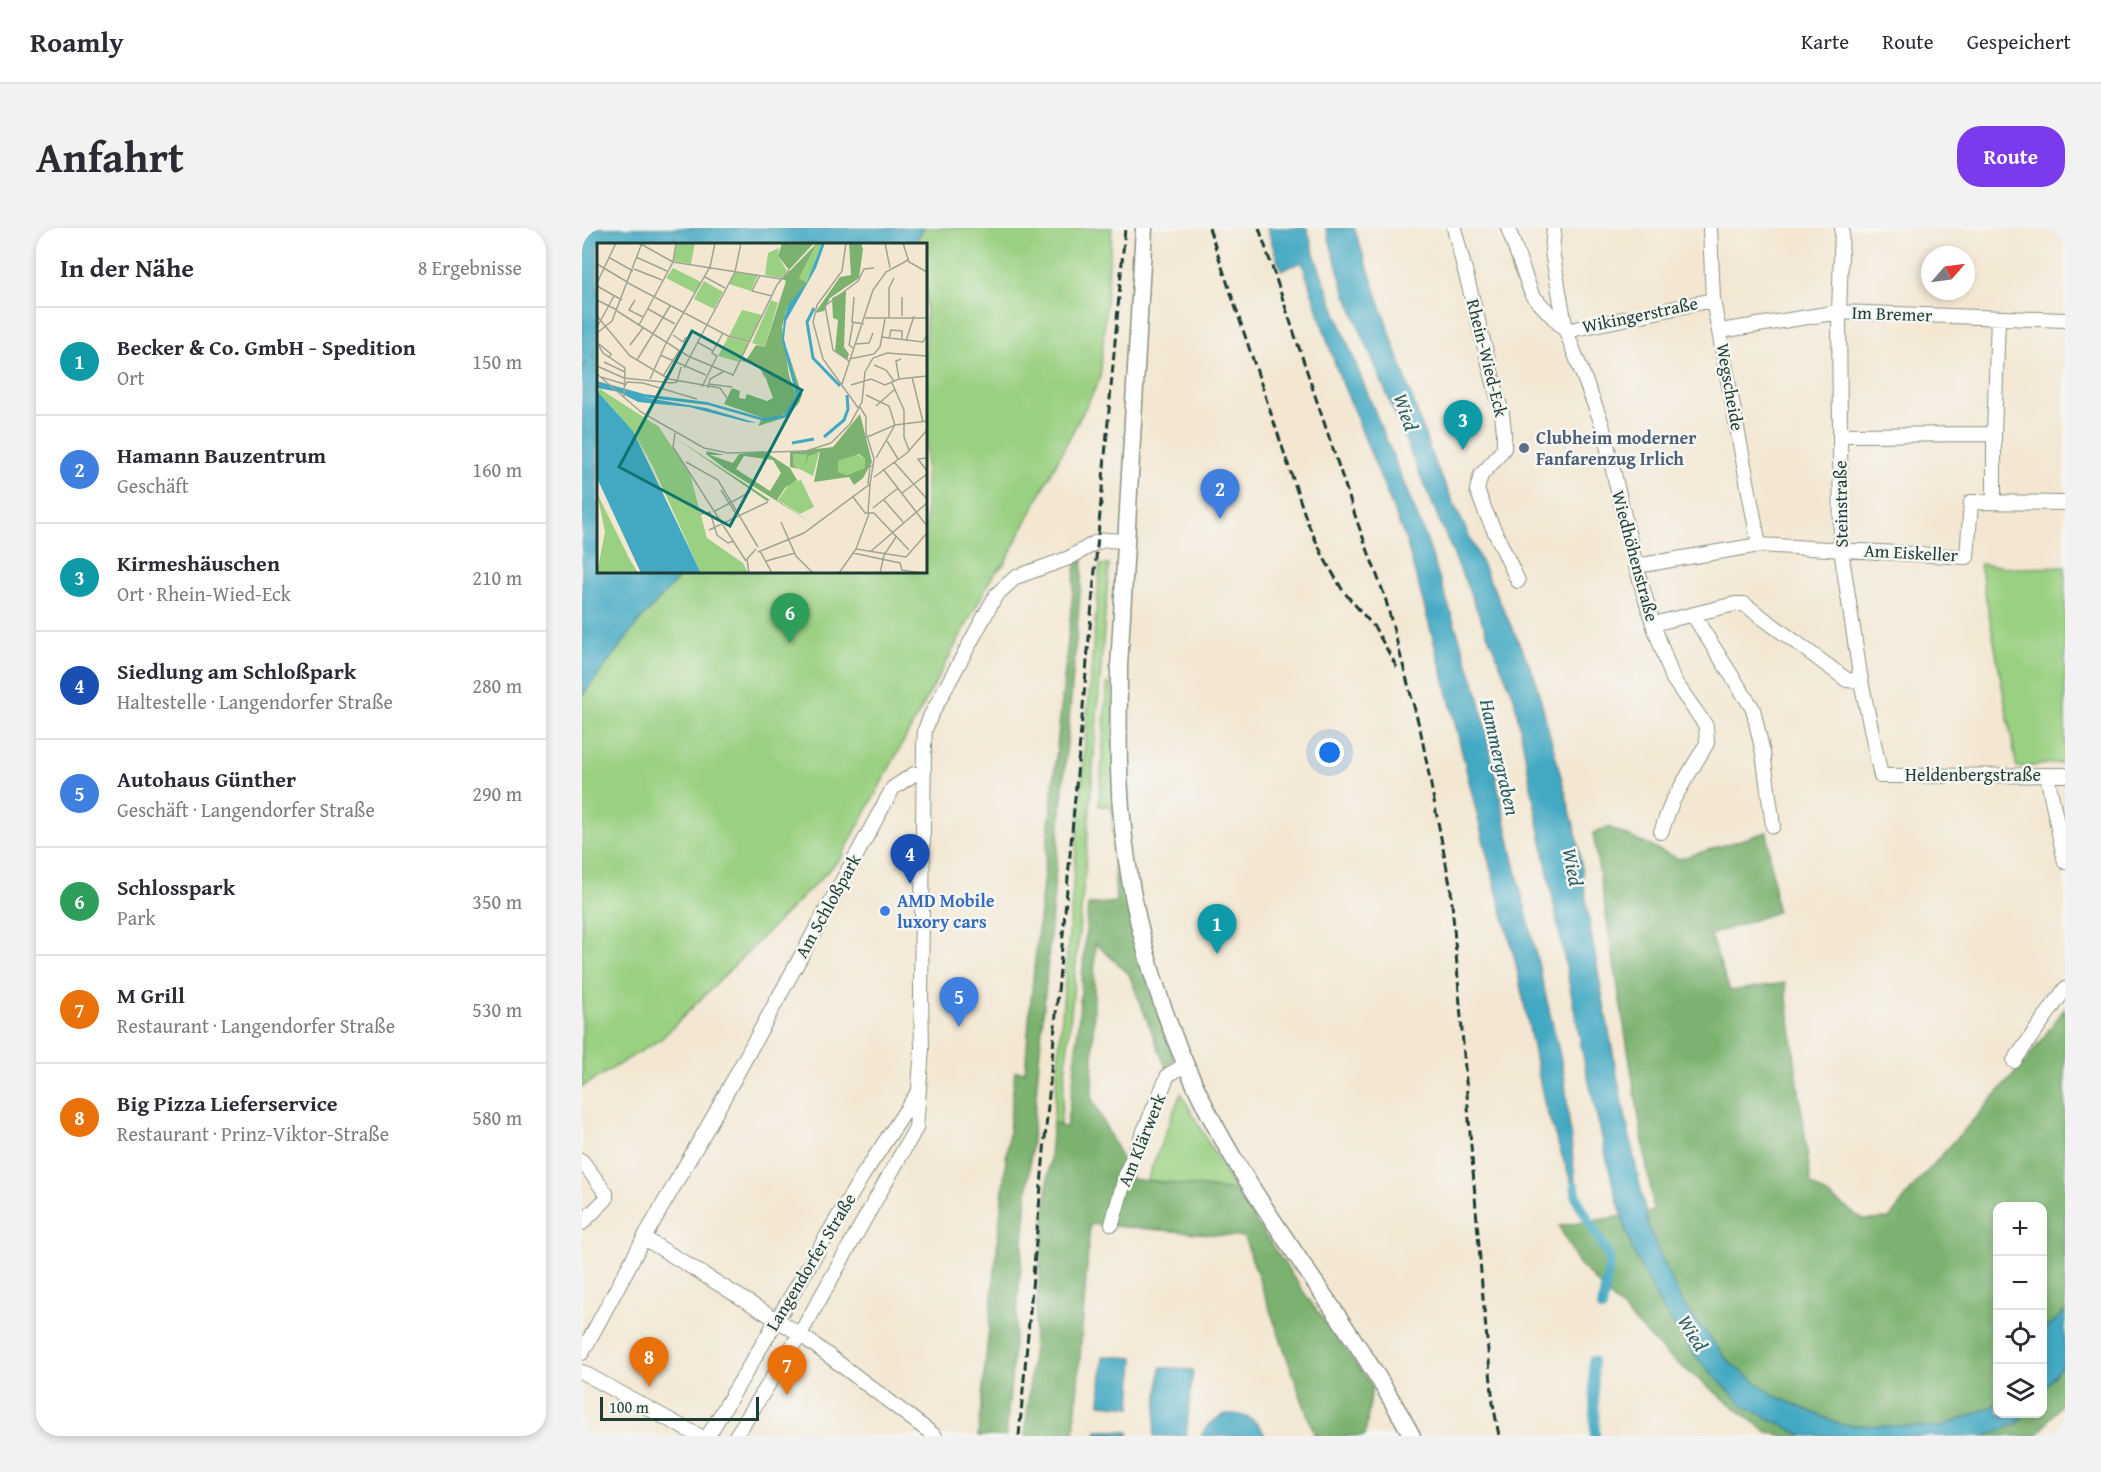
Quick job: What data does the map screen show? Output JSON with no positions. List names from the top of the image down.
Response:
{
  "streets": {
    "street": [
      "Im Bremer",
      "Wikingerstraße",
      "Rhein-Wied-Eck",
      "Wegscheide",
      "Steinstraße",
      "Am Eiskeller",
      "Wiedhöhenstraße",
      "Heldenbergstraße",
      "Am Schloßpark",
      "Am Klärwerk",
      "Langendorfer Straße"
    ]
  },
  "crossings": [
    ["Im Bremer", "Wegscheide"],
    ["Im Bremer", "Steinstraße"],
    ["Wikingerstraße", "Wegscheide"],
    ["Wikingerstraße", "Wiedhöhenstraße"],
    ["Wegscheide", "Am Eiskeller"],
    ["Steinstraße", "Am Eiskeller"],
    ["Steinstraße", "Heldenbergstraße"],
    ["Am Eiskeller", "Wiedhöhenstraße"],
    ["Am Schloßpark", "Langendorfer Straße"]
  ],
  "water": ["Wied", "Hammergraben"],
  "places": ["Clubheim moderner Fanfarenzug Irlich", "AMD Mobile luxory cars"],
  "scale_bar": "100 m",
  "north": "top right",
  "page": {
    "header": "Roamly",
    "nav": ["Karte", "Route", "Gespeichert"],
    "title": "Anfahrt",
    "buttons": "Route",
    "heading": ["In der Nähe", "8 Ergebnisse"],
    "list": [
      {
        "mark": "1",
        "name": "Becker & Co. GmbH - Spedition",
        "note": "Ort",
        "value": "150 m"
      },
      {
        "mark": "2",
        "name": "Hamann Bauzentrum",
        "note": "Geschäft",
        "value": "160 m"
      },
      {
        "mark": "3",
        "name": "Kirmeshäuschen",
        "note": "Ort · Rhein-Wied-Eck",
        "value": "210 m"
      },
      {
        "mark": "4",
        "name": "Siedlung am Schloßpark",
        "note": "Haltestelle · Langendorfer Straße",
        "value": "280 m"
      },
      {
        "mark": "5",
        "name": "Autohaus Günther",
        "note": "Geschäft · Langendorfer Straße",
        "value": "290 m"
      },
      {
        "mark": "6",
        "name": "Schlosspark",
        "note": "Park",
        "value": "350 m"
      },
      {
        "mark": "7",
        "name": "M Grill",
        "note": "Restaurant · Langendorfer Straße",
        "value": "530 m"
      },
      {
        "mark": "8",
        "name": "Big Pizza Lieferservice",
        "note": "Restaurant · Prinz-Viktor-Straße",
        "value": "580 m"
      }
    ],
    "pins": [
      "3",
      "2",
      "6",
      "4",
      "1",
      "5",
      "8",
      "7"
    ],
    "map_buttons": ["+", "−"],
    "scale": "100 m"
  }
}
